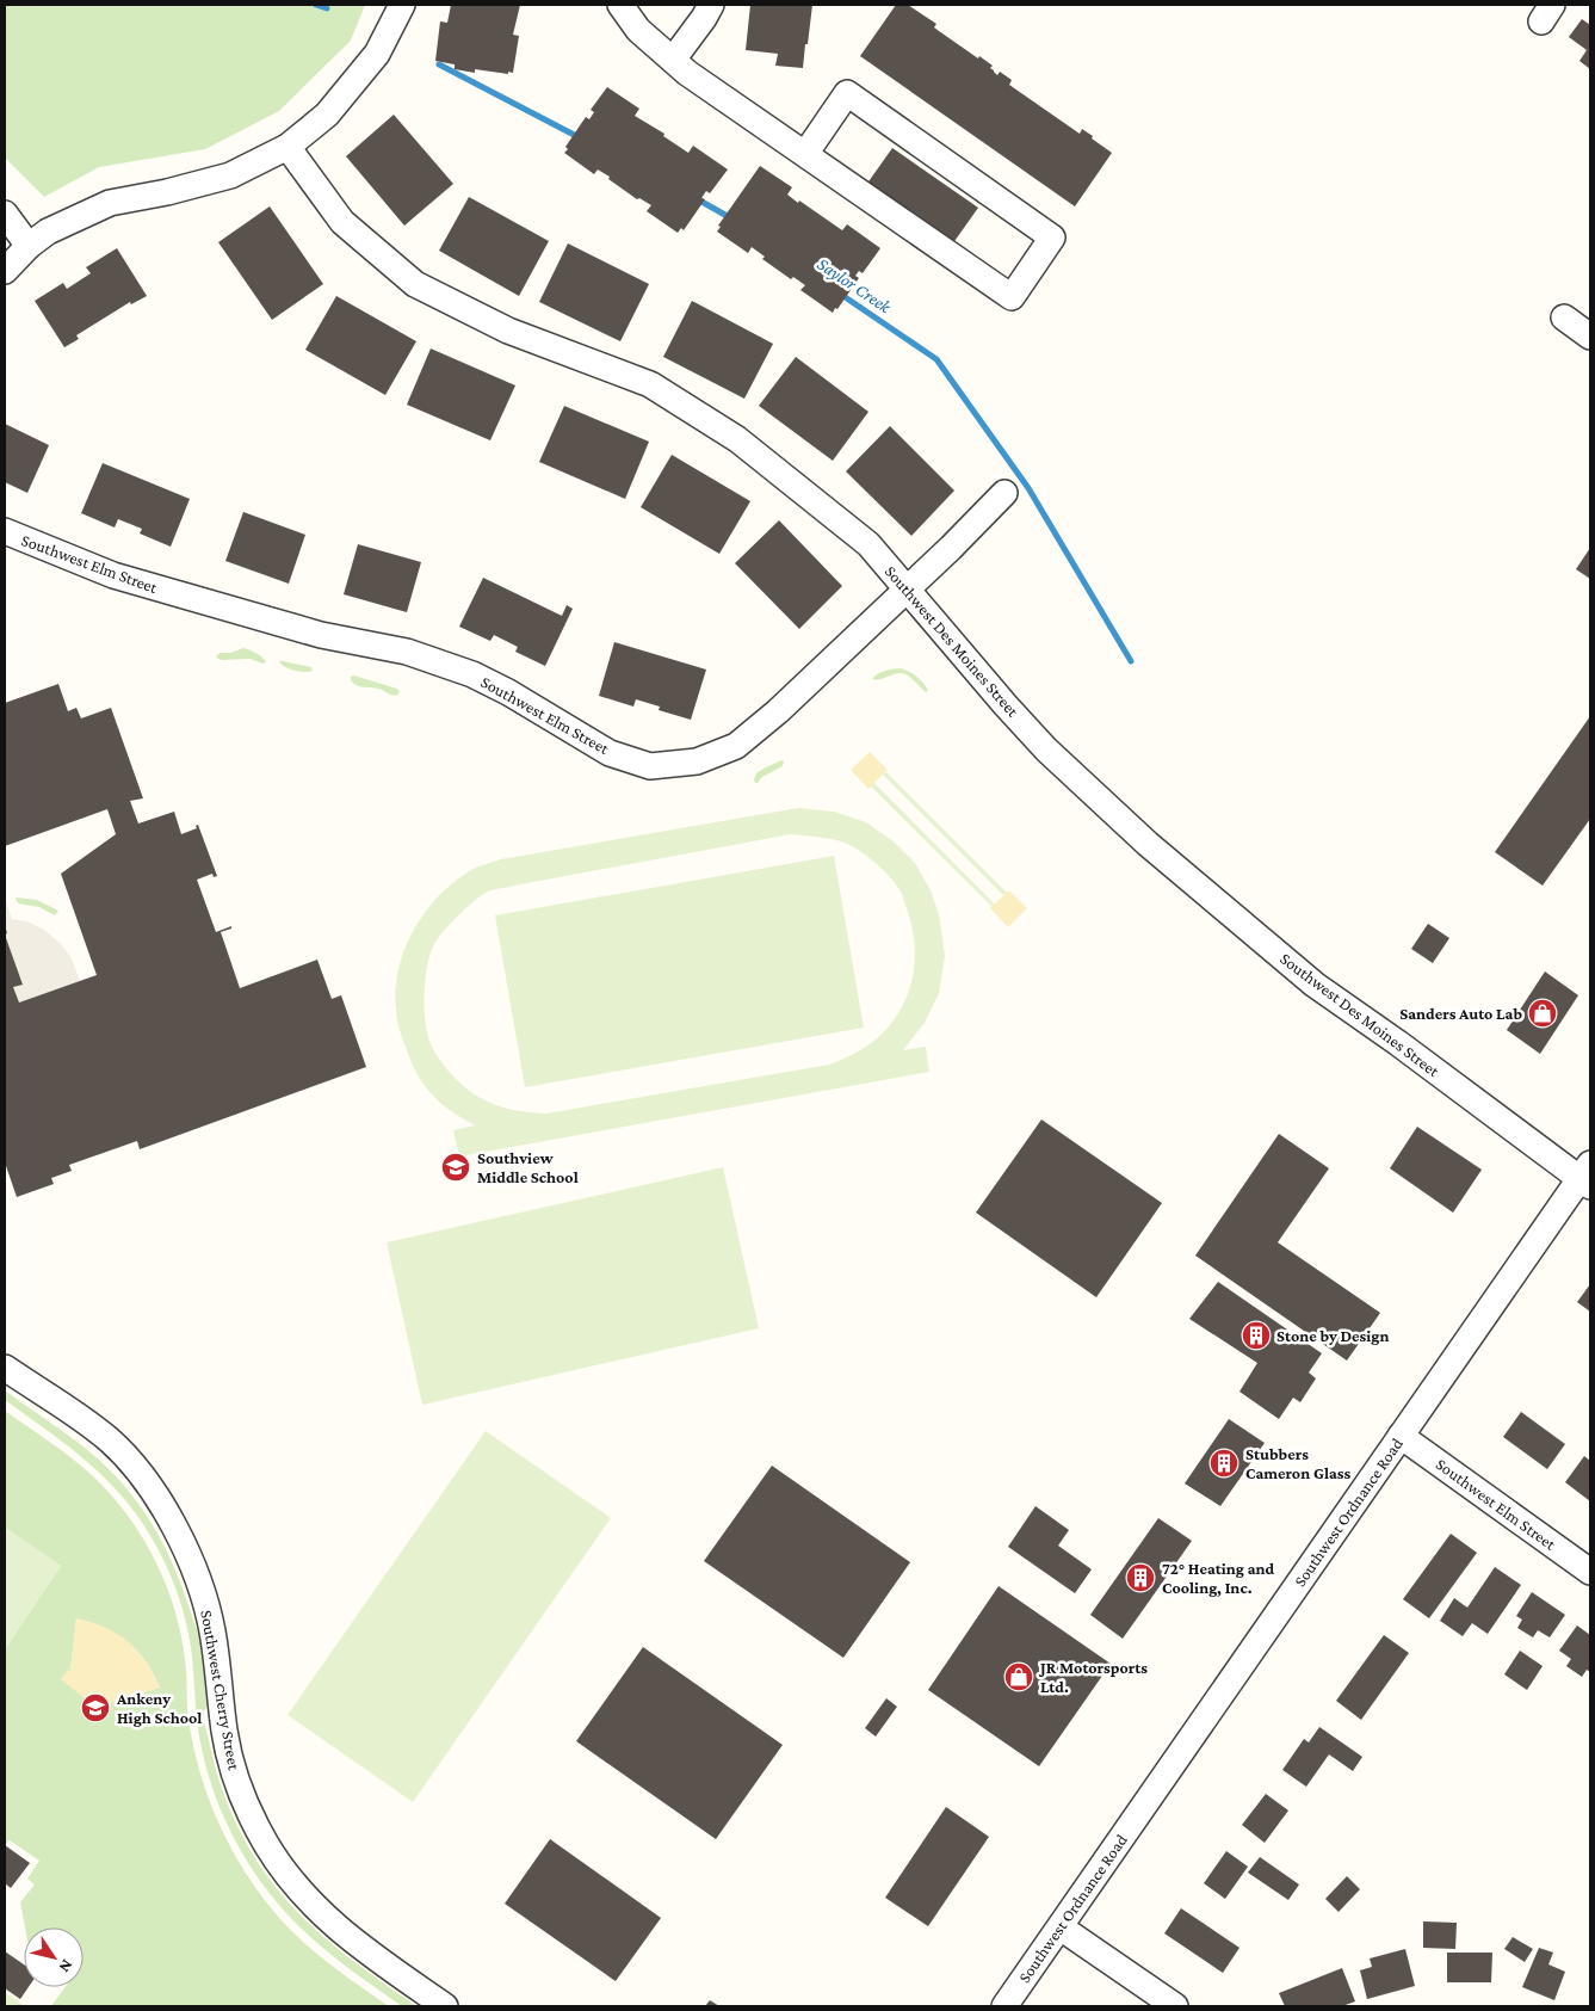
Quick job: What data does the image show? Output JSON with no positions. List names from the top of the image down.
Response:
{
  "streets": {
    "street": [
      "Southwest Elm Street",
      "Southwest Des Moines Street",
      "Southwest Ordnance Road",
      "Southwest Cherry Street"
    ]
  },
  "crossings": [
    ["Southwest Elm Street", "Southwest Des Moines Street"],
    ["Southwest Elm Street", "Southwest Ordnance Road"],
    ["Southwest Des Moines Street", "Southwest Ordnance Road"]
  ],
  "water": ["Saylor Creek"],
  "places": {
    "shop": ["Sanders Auto Lab", "JR Motorsports Ltd."],
    "school or university": ["Southview Middle School", "Ankeny High School"],
    "building": ["Stone by Design", "Stubbers Cameron Glass", "72° Heating and Cooling, Inc."]
  },
  "north": "bottom right"
}
